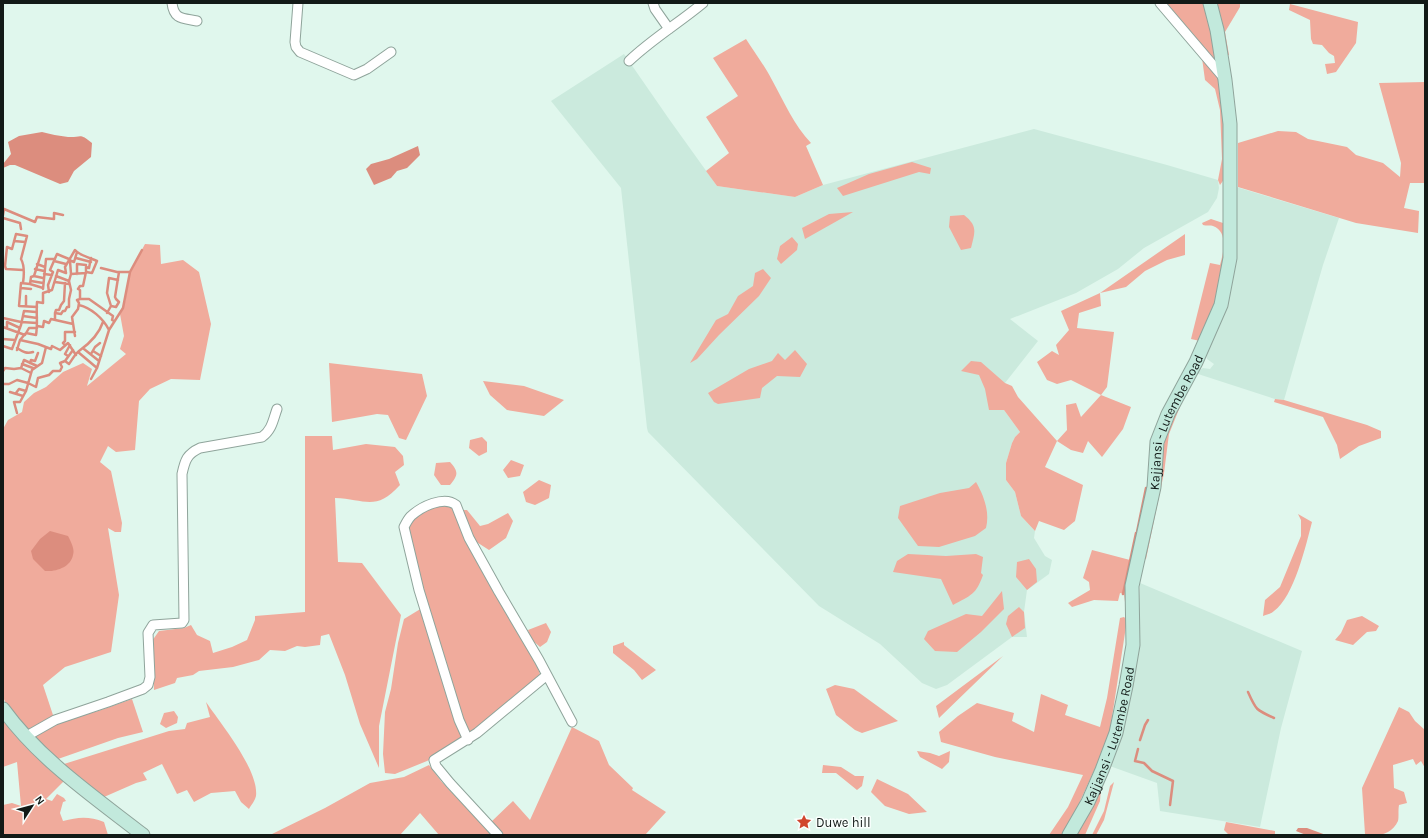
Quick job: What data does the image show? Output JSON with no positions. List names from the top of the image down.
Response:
{
  "streets": {
    "street": ["Kajjansi - Lutembe Road"]
  },
  "places": {
    "place": ["Duwe hill"]
  },
  "north": "top right"
}
